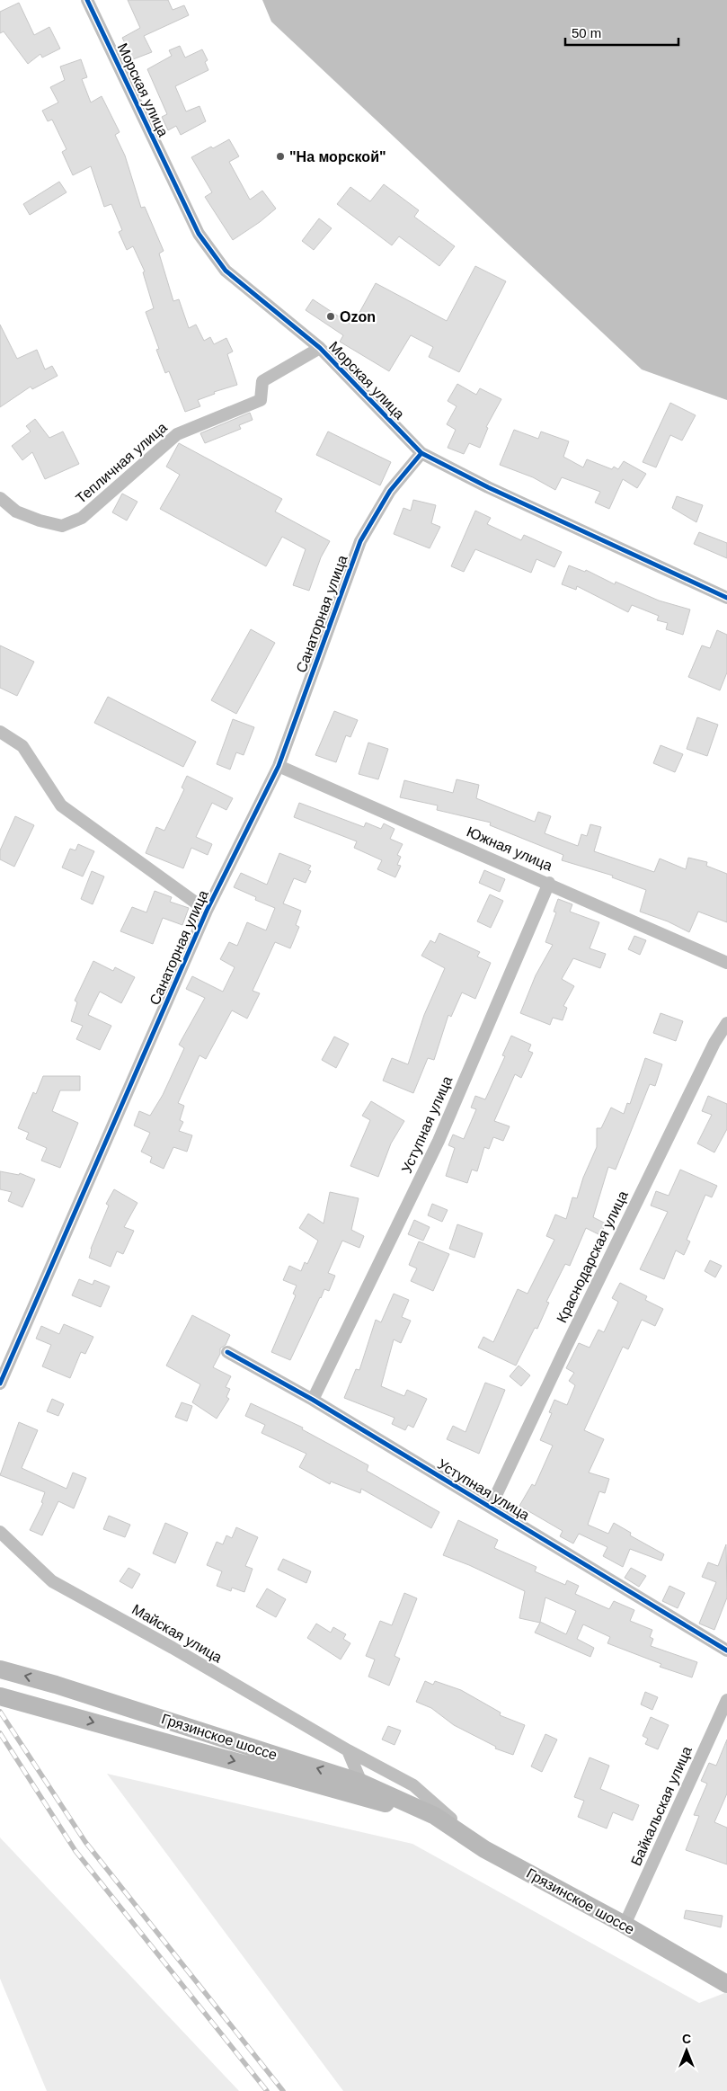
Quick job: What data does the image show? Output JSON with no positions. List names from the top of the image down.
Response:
{
  "streets": {
    "main road": ["Грязинское шоссе"],
    "street": [
      "Морская улица",
      "Тепличная улица",
      "Санаторная улица",
      "Южная улица",
      "Уступная улица",
      "Краснодарская улица",
      "Майская улица",
      "Байкальская улица"
    ]
  },
  "crossings": [
    ["Морская улица", "Тепличная улица"],
    ["Морская улица", "Санаторная улица"],
    ["Санаторная улица", "Южная улица"],
    ["Южная улица", "Уступная улица"],
    ["Уступная улица", "Краснодарская улица"],
    ["Майская улица", "Грязинское шоссе"],
    ["Грязинское шоссе", "Байкальская улица"]
  ],
  "places": ["\"На морской\"", "Ozon"],
  "scale_bar": "50 m",
  "north": "top"
}
